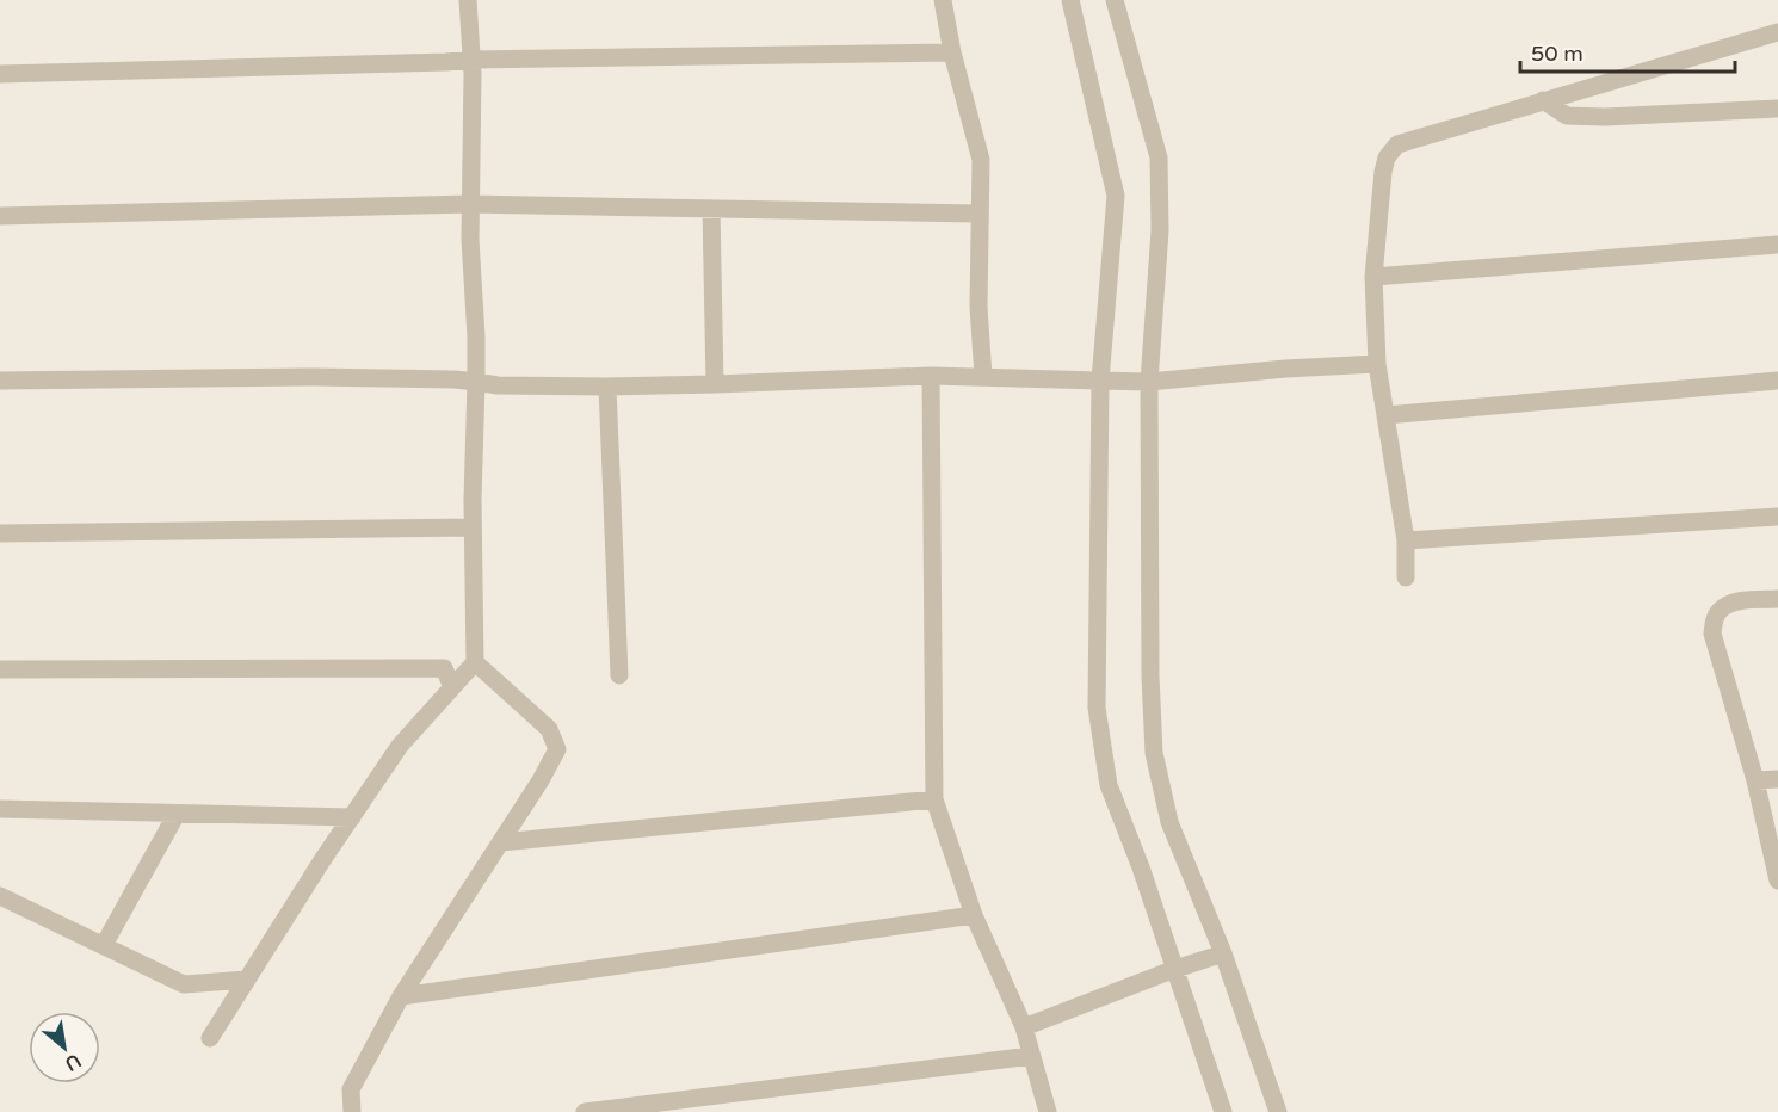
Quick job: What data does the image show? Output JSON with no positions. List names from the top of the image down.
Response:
{
  "scale_bar": "50 m",
  "north": "bottom right"
}
